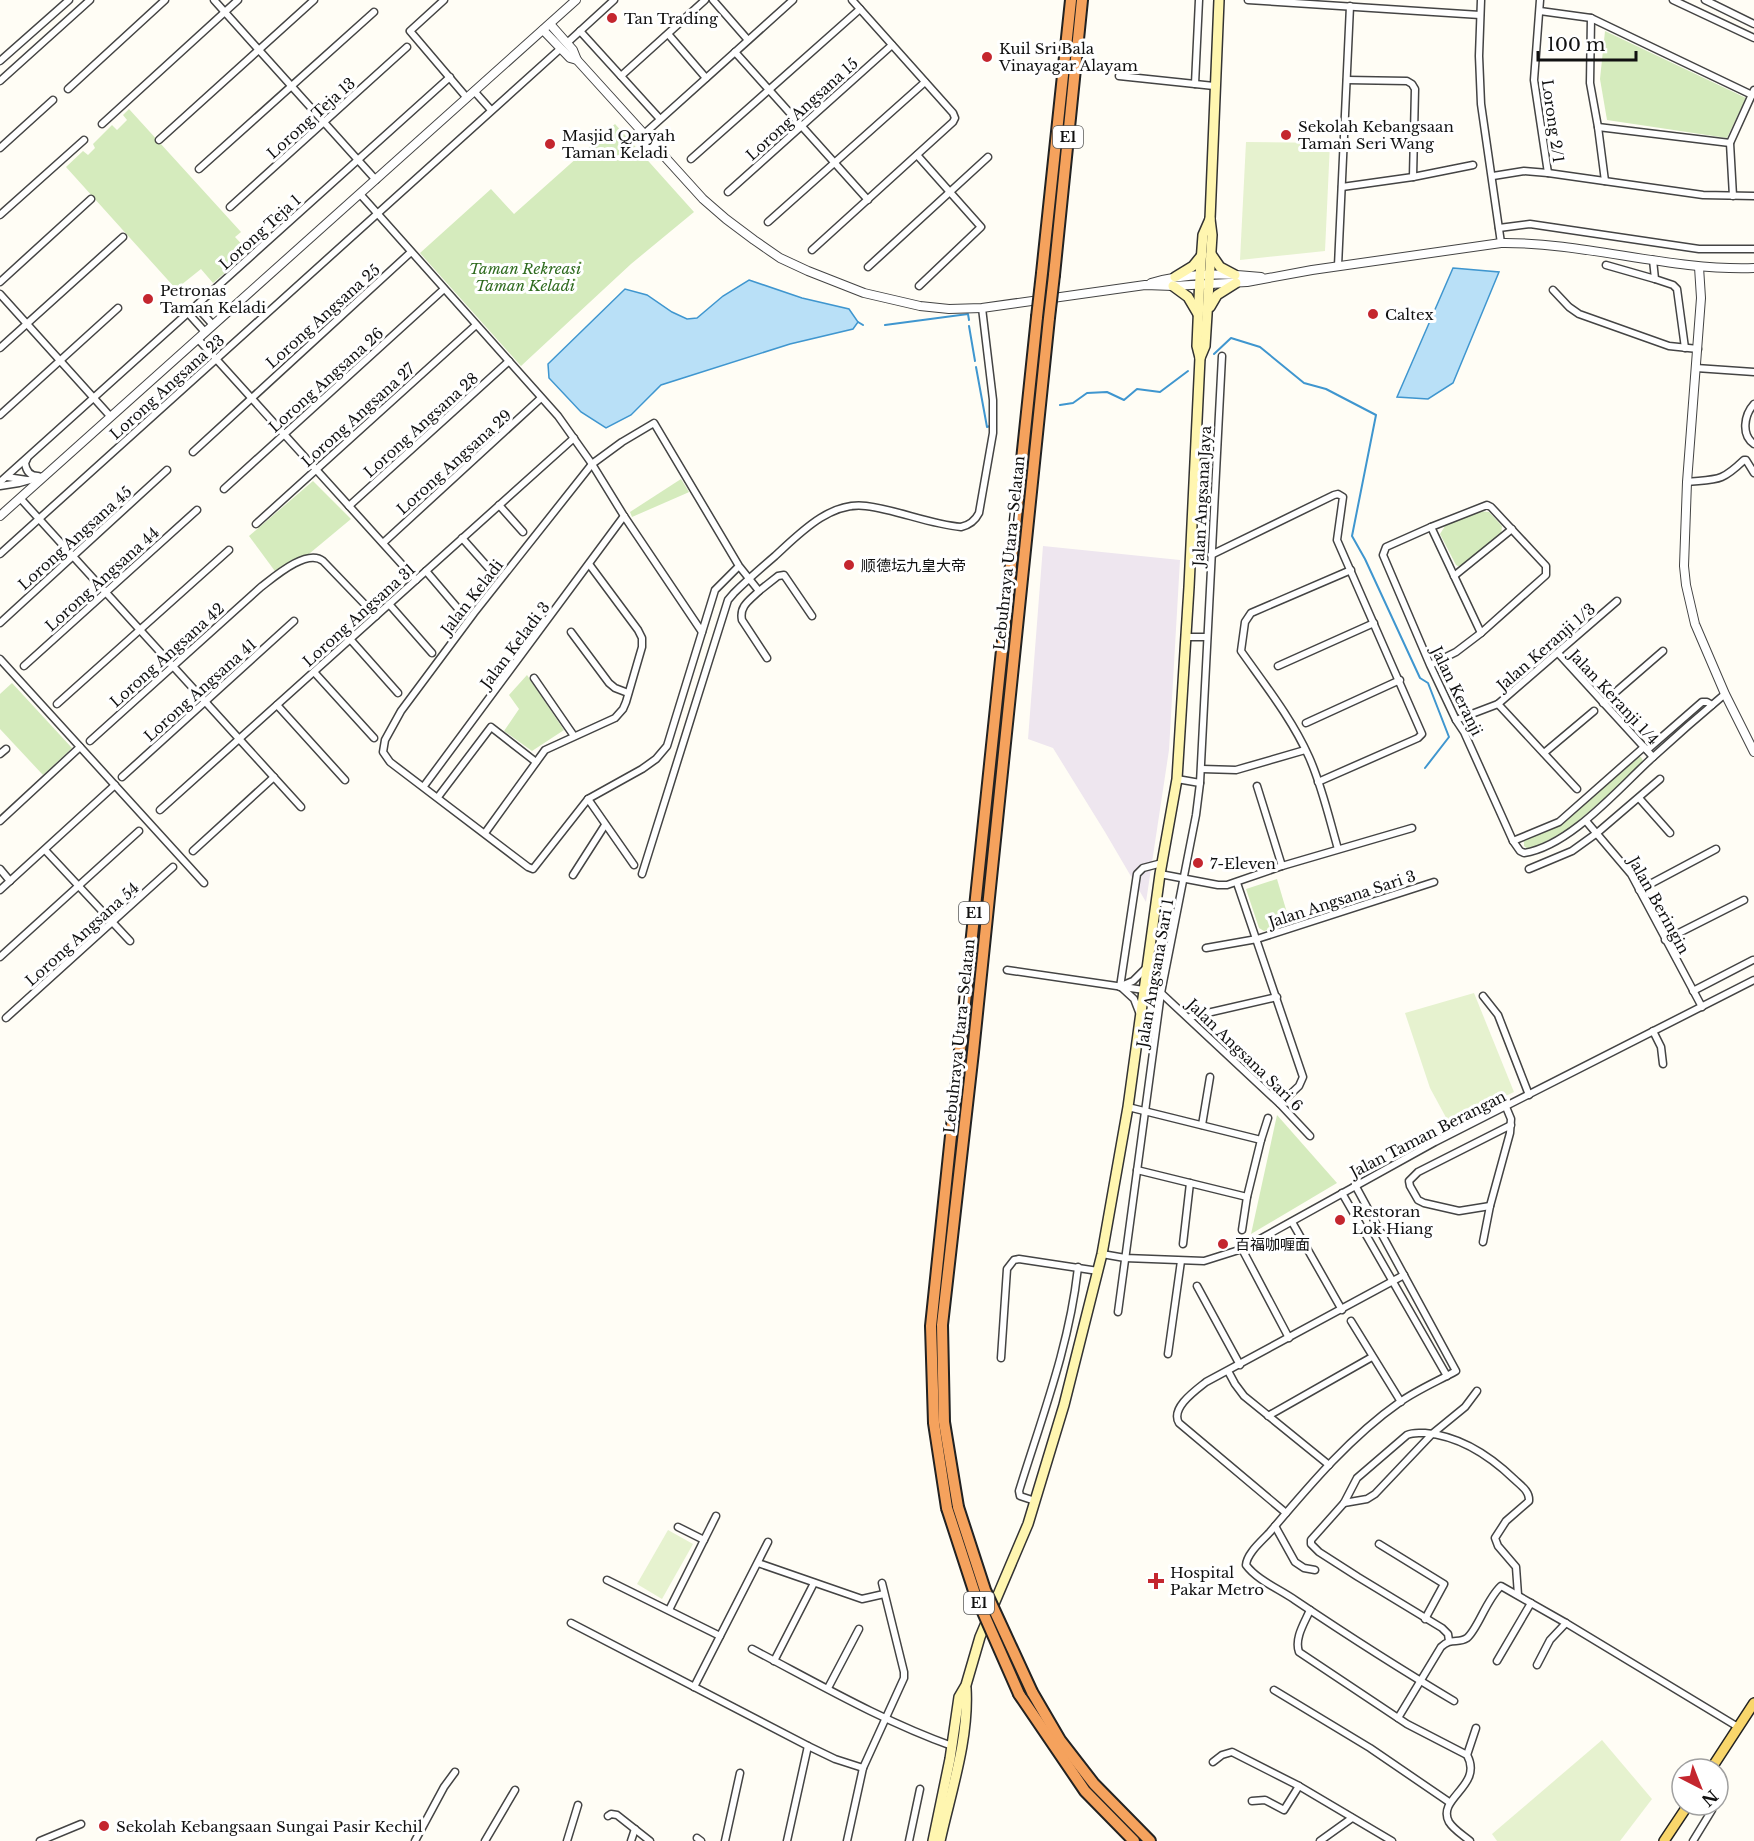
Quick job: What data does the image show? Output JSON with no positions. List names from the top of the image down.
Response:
{
  "streets": {
    "highway": ["E1", "Lebuhraya Utara–Selatan"],
    "street": [
      "Lorong Angsana 15",
      "Lorong Teja 13",
      "Lorong 2/1",
      "Lorong Teja 1",
      "Lorong Angsana 25",
      "Lorong Angsana 26",
      "Lorong Angsana 23",
      "Lorong Angsana 27",
      "Lorong Angsana 28",
      "Lorong Angsana 29",
      "Jalan Angsana Jaya",
      "Lorong Angsana 45",
      "Lorong Angsana 44",
      "Jalan Keladi",
      "Lorong Angsana 31",
      "Jalan Keladi 3",
      "Jalan Keranji 1/3",
      "Lorong Angsana 42",
      "Lorong Angsana 41",
      "Jalan Keranji",
      "Jalan Keranji 1/4",
      "Jalan Angsana Sari 3",
      "Jalan Beringin",
      "Lorong Angsana 54",
      "Jalan Angsana Sari 1",
      "Jalan Angsana Sari 6",
      "Jalan Taman Berangan"
    ]
  },
  "crossings": [
    ["Jalan Angsana Jaya", "Jalan Angsana Sari 1"],
    ["Jalan Keladi", "Jalan Keladi 3"],
    ["Lorong Angsana 31", "Lorong Angsana 42"],
    ["Jalan Keranji 1/3", "Jalan Keranji"],
    ["Jalan Keranji 1/3", "Jalan Keranji 1/4"],
    ["Jalan Keranji", "Jalan Beringin"],
    ["Jalan Beringin", "Jalan Taman Berangan"],
    ["Jalan Angsana Sari 1", "Jalan Angsana Sari 6"],
    ["Jalan Angsana Sari 1", "Jalan Taman Berangan"]
  ],
  "parks": ["Taman Rekreasi Taman Keladi"],
  "places": {
    "other": [
      "Tan Trading",
      "Kuil Sri Bala Vinayagar Alayam",
      "Sekolah Kebangsaan Taman Seri Wang",
      "Masjid Qaryah Taman Keladi",
      "Petronas Taman Keladi",
      "Caltex",
      "顺德坛九皇大帝",
      "7-Eleven",
      "Restoran Lok Hiang",
      "百福咖喱面",
      "Sekolah Kebangsaan Sungai Pasir Kechil"
    ],
    "health": ["Hospital Pakar Metro"]
  },
  "scale_bar": "100 m",
  "north": "bottom right"
}
